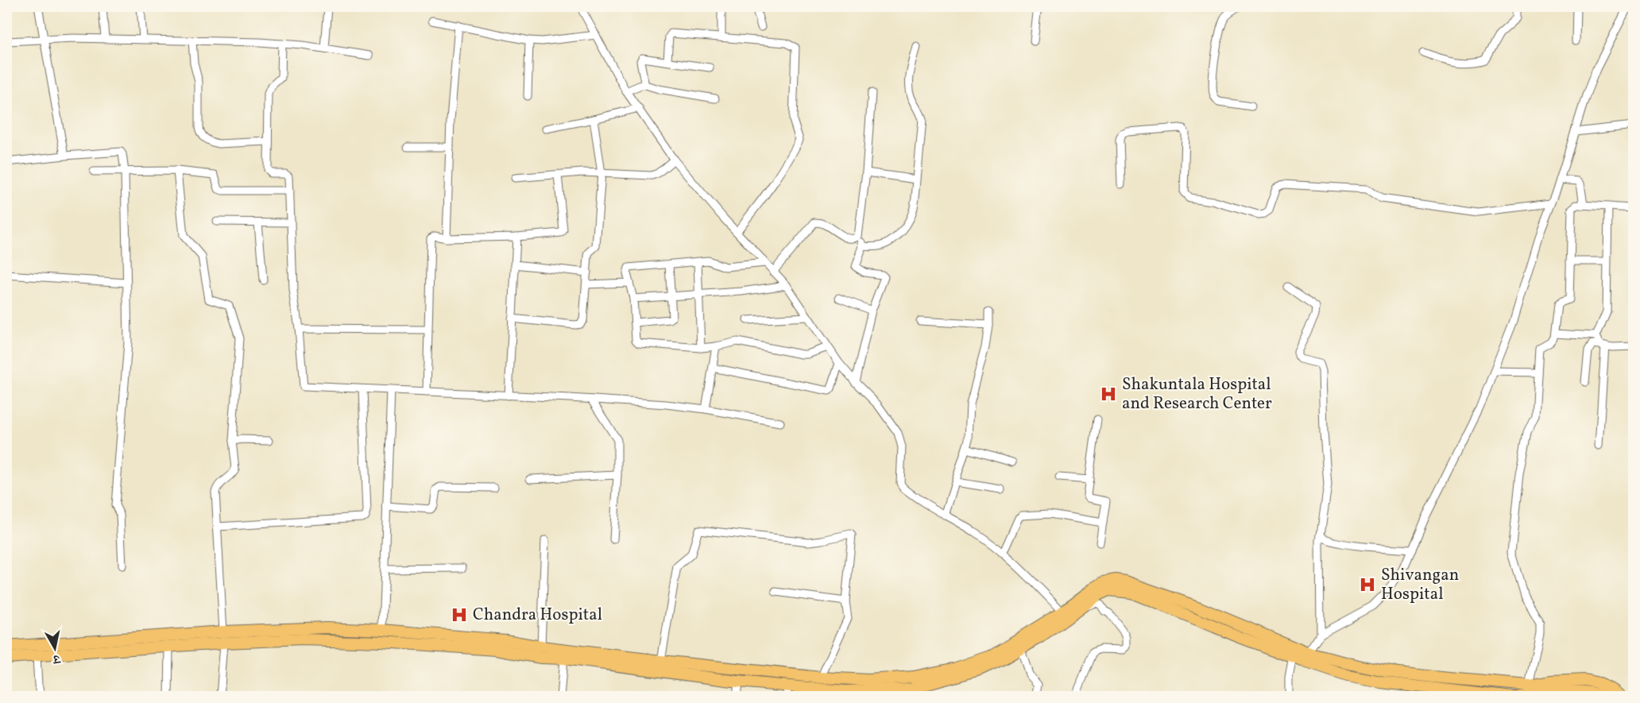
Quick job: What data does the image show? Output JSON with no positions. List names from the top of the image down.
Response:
{
  "places": {
    "hospital": ["Shakuntala Hospital and Research Center", "Shivangan Hospital", "Chandra Hospital"]
  },
  "north": "bottom"
}
